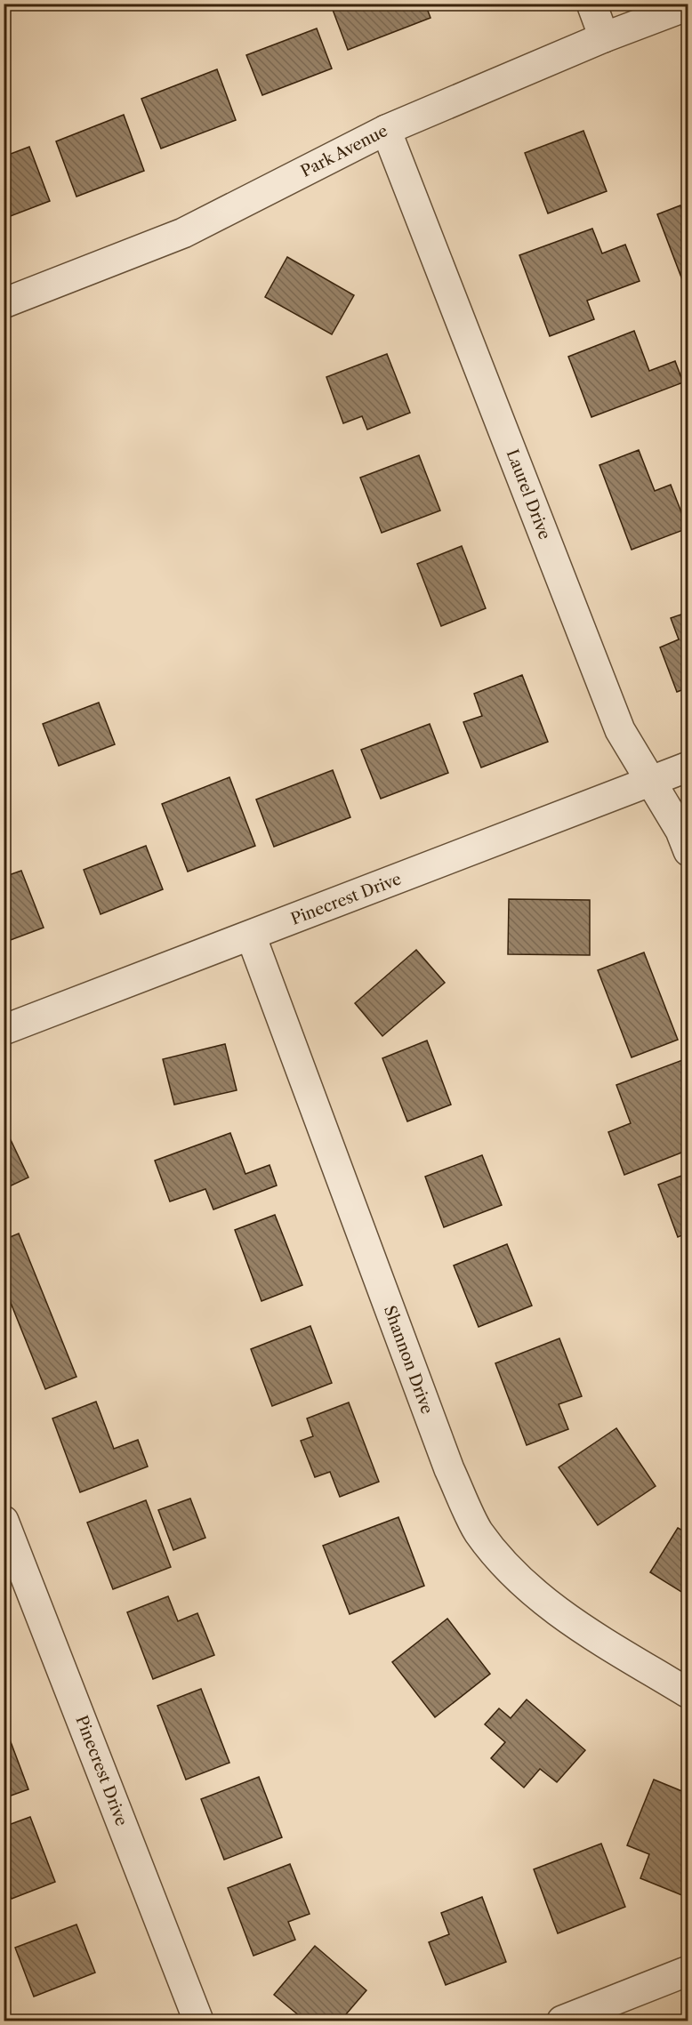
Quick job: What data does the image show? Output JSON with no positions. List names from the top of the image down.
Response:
{
  "streets": {
    "street": [
      "Park Avenue",
      "Laurel Drive",
      "Pinecrest Drive",
      "Shannon Drive"
    ]
  },
  "crossings": [
    ["Park Avenue", "Laurel Drive"],
    ["Laurel Drive", "Pinecrest Drive"],
    ["Pinecrest Drive", "Shannon Drive"]
  ]
}
